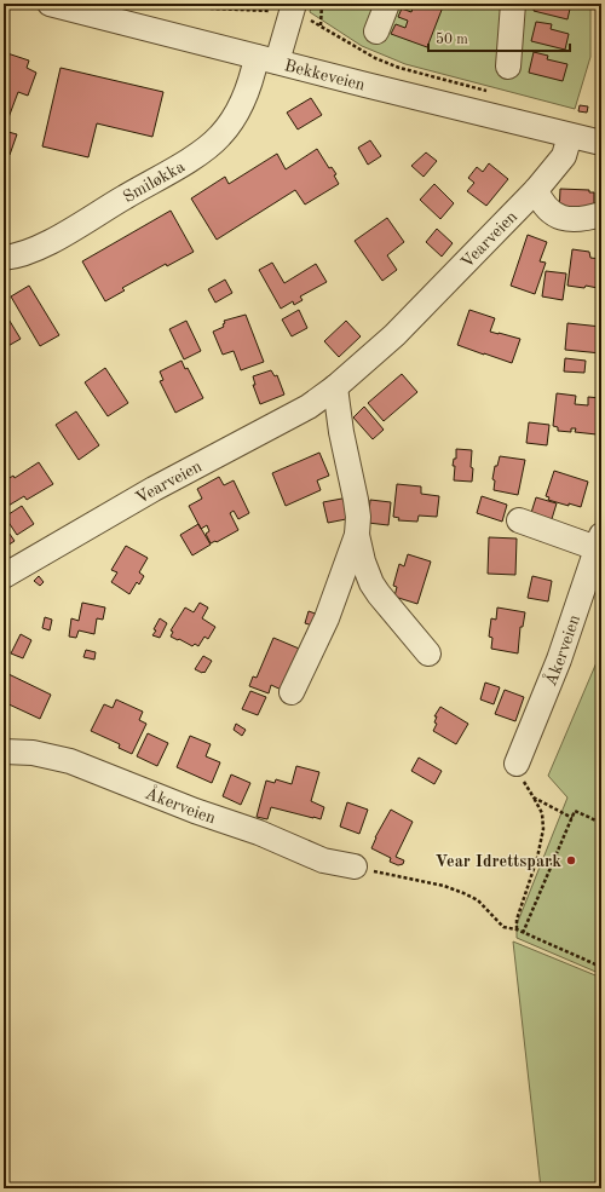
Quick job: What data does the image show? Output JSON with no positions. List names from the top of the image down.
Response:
{
  "streets": {
    "street": [
      "Bekkeveien",
      "Smiløkka",
      "Vearveien",
      "Åkerveien"
    ]
  },
  "crossings": [
    ["Bekkeveien", "Smiløkka"],
    ["Bekkeveien", "Vearveien"]
  ],
  "places": ["Vear Idrettspark"],
  "scale_bar": "50 m"
}
